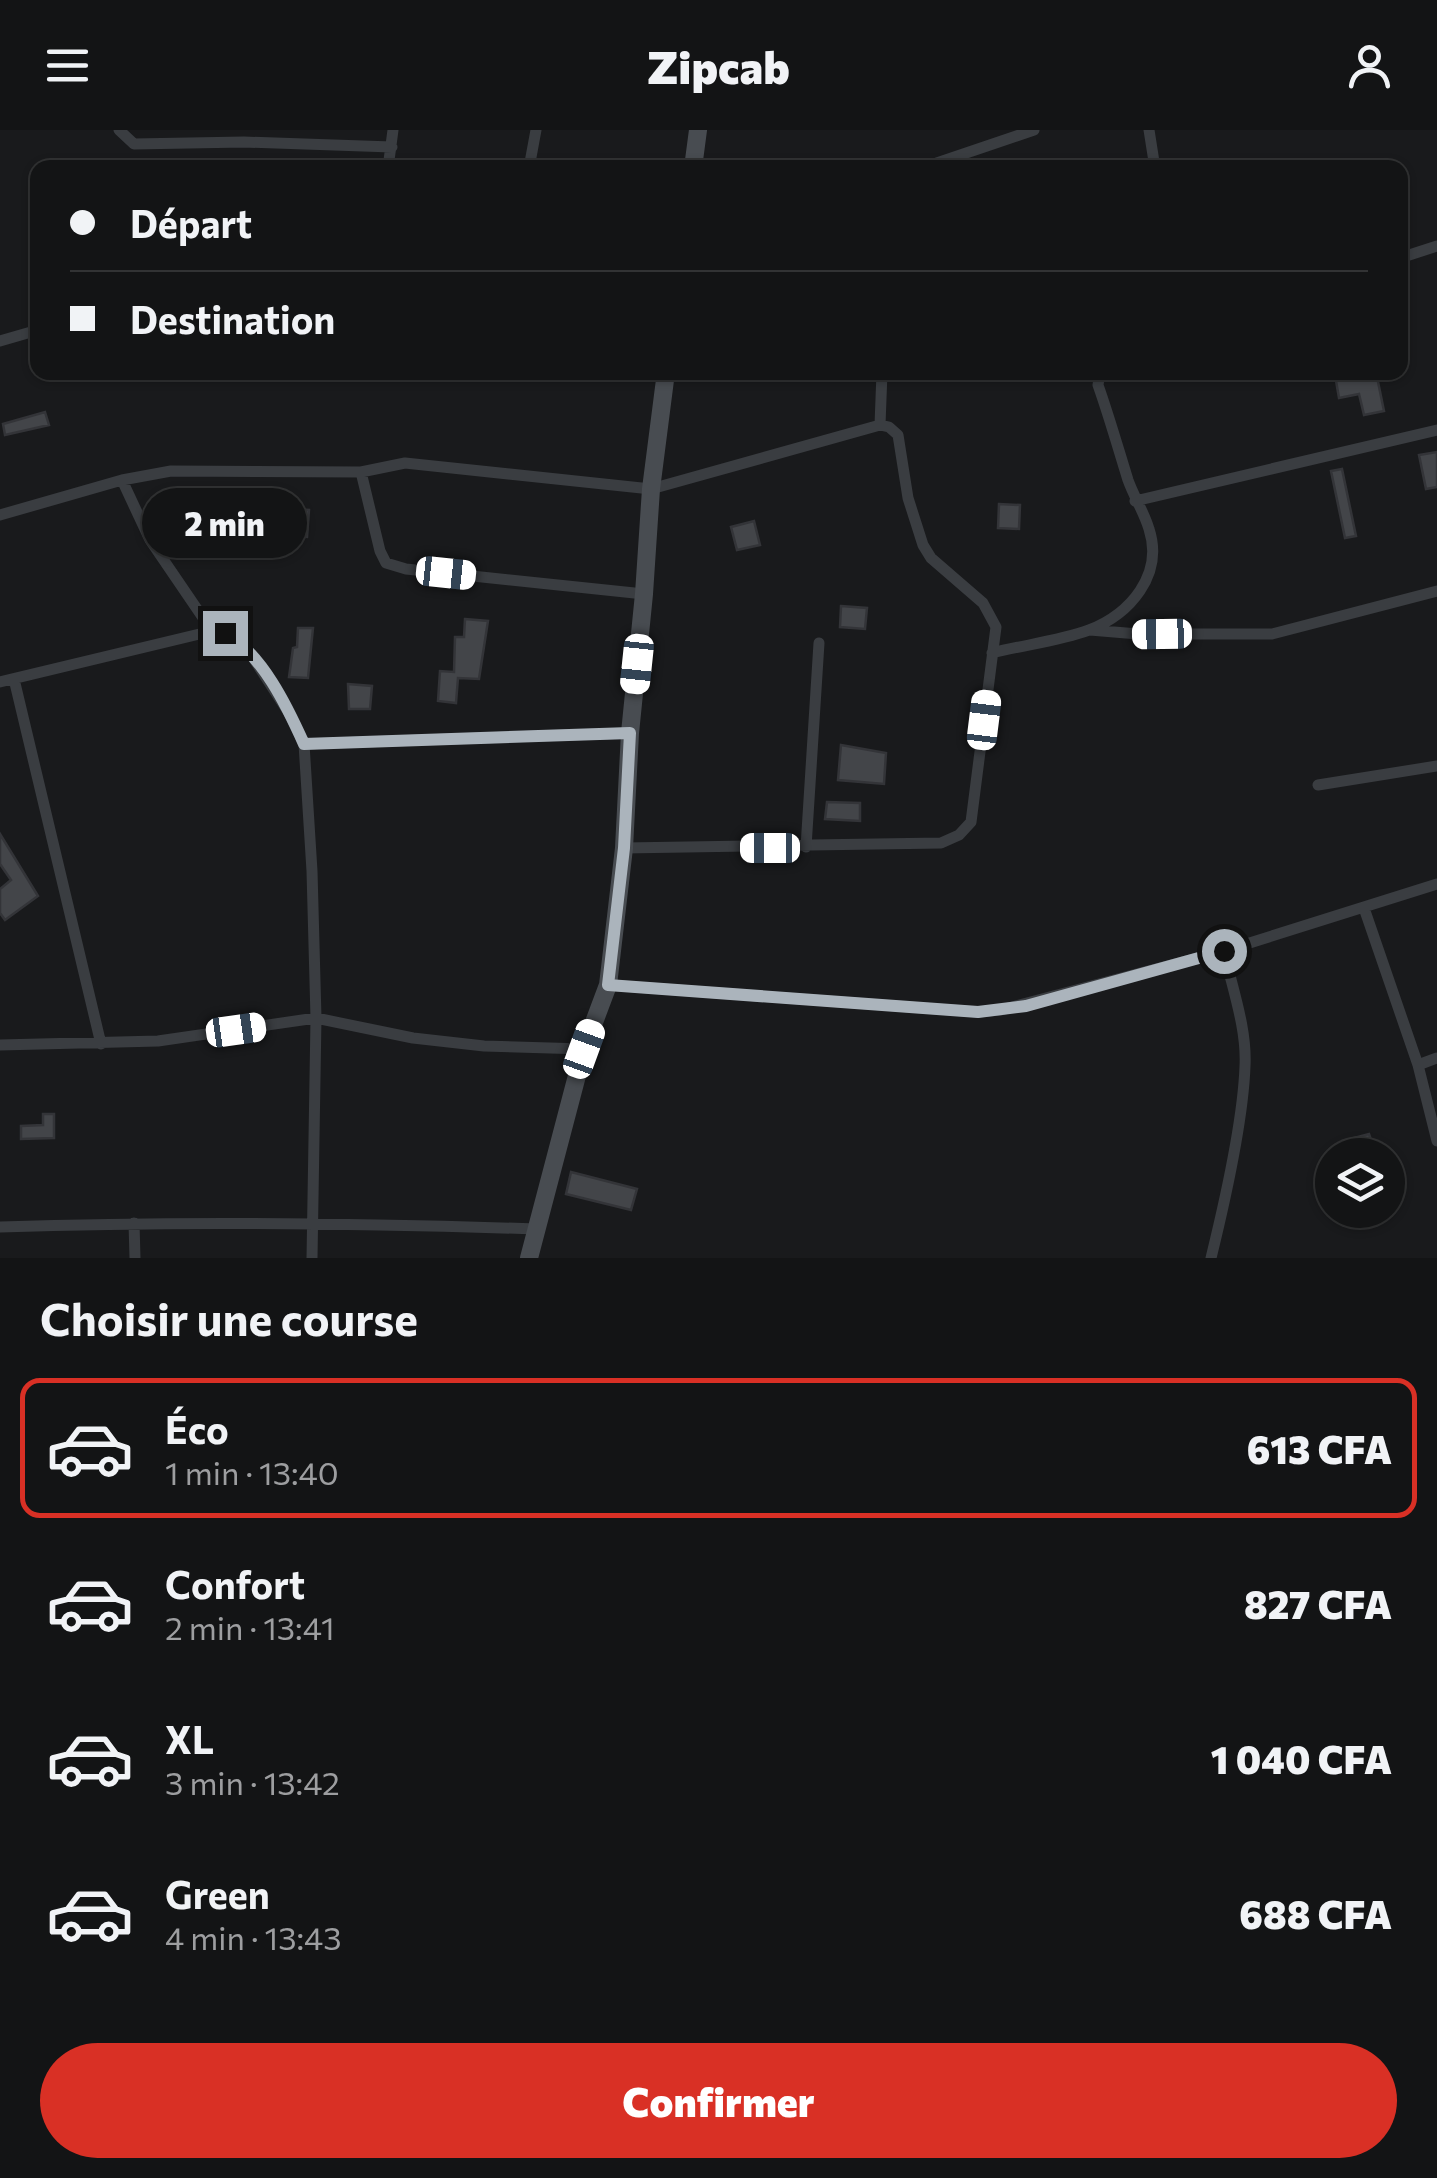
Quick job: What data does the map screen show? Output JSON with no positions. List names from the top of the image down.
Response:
{
  "page": {
    "header": "Zipcab",
    "banner": ["Départ", "Destination"],
    "bubble": "2 min",
    "heading": "Choisir une course",
    "list": [
      {
        "name": "Éco",
        "note": "1 min · 13:40",
        "value": "613 CFA"
      },
      {
        "name": "Confort",
        "note": "2 min · 13:41",
        "value": "827 CFA"
      },
      {
        "name": "XL",
        "note": "3 min · 13:42",
        "value": "1 040 CFA"
      },
      {
        "name": "Green",
        "note": "4 min · 13:43",
        "value": "688 CFA"
      }
    ],
    "buttons": "Confirmer"
  }
}
